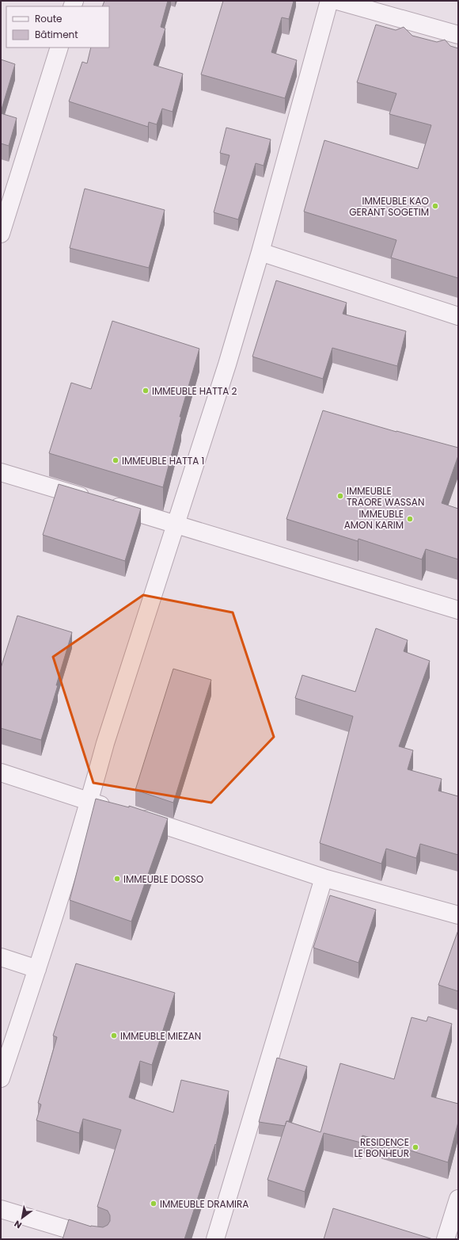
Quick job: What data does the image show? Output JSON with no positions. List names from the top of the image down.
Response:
{
  "places": [
    "IMMEUBLE KAO GERANT SOGETIM",
    "IMMEUBLE HATTA 2",
    "IMMEUBLE HATTA 1",
    "IMMEUBLE TRAORE WASSAN",
    "IMMEUBLE AMON KARIM",
    "IMMEUBLE DOSSO",
    "IMMEUBLE MIEZAN",
    "RESIDENCE LE BONHEUR",
    "IMMEUBLE DRAMIRA"
  ],
  "legend": ["Route", "Bâtiment"],
  "north": "bottom left"
}
